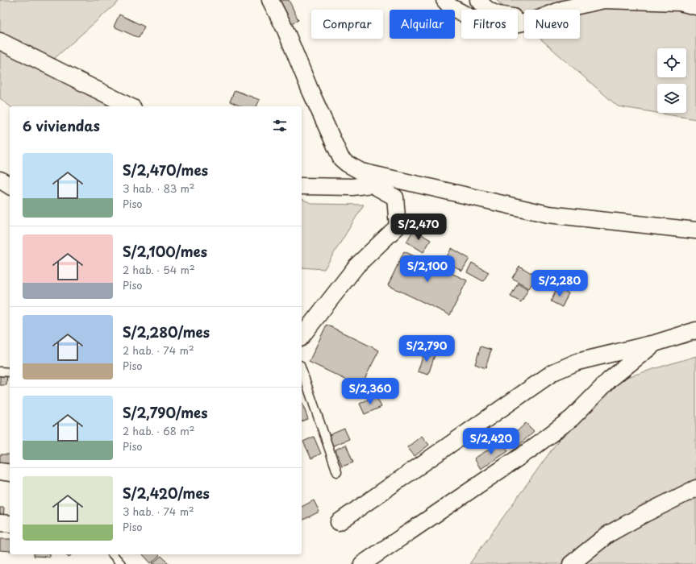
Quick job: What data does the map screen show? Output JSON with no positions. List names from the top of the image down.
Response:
{
  "page": {
    "chip": [
      "Comprar",
      "Alquilar",
      "Filtros",
      "Nuevo"
    ],
    "heading": "6 viviendas",
    "list": [
      {
        "name": "S/2,470/mes",
        "note": "3 hab. · 83 m² · Piso"
      },
      {
        "name": "S/2,100/mes",
        "note": "2 hab. · 54 m² · Piso"
      },
      {
        "name": "S/2,280/mes",
        "note": "2 hab. · 74 m² · Piso"
      },
      {
        "name": "S/2,790/mes",
        "note": "2 hab. · 68 m² · Piso"
      },
      {
        "name": "S/2,420/mes",
        "note": "3 hab. · 74 m² · Piso"
      }
    ],
    "price": [
      "S/2,470",
      "S/2,100",
      "S/2,280",
      "S/2,790",
      "S/2,360",
      "S/2,420"
    ]
  }
}
